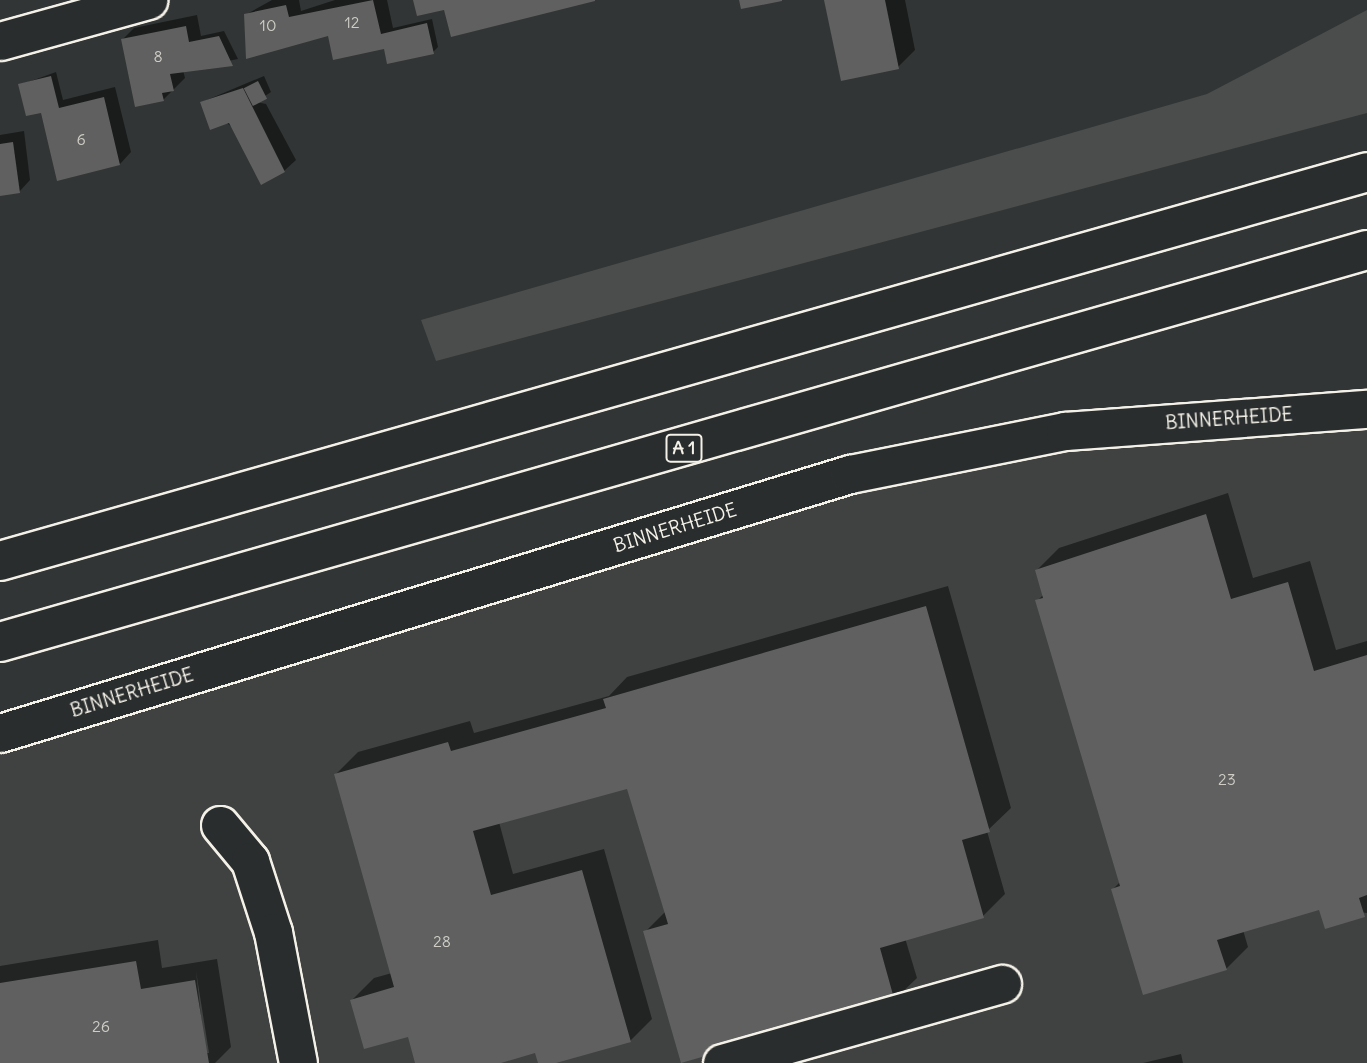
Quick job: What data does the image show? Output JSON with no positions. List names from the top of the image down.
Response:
{
  "streets": {
    "highway": ["A 1"],
    "street": ["BINNERHEIDE"]
  },
  "house_numbers": [
    "12",
    "10",
    "8",
    "6",
    "23",
    "28",
    "26"
  ]
}
